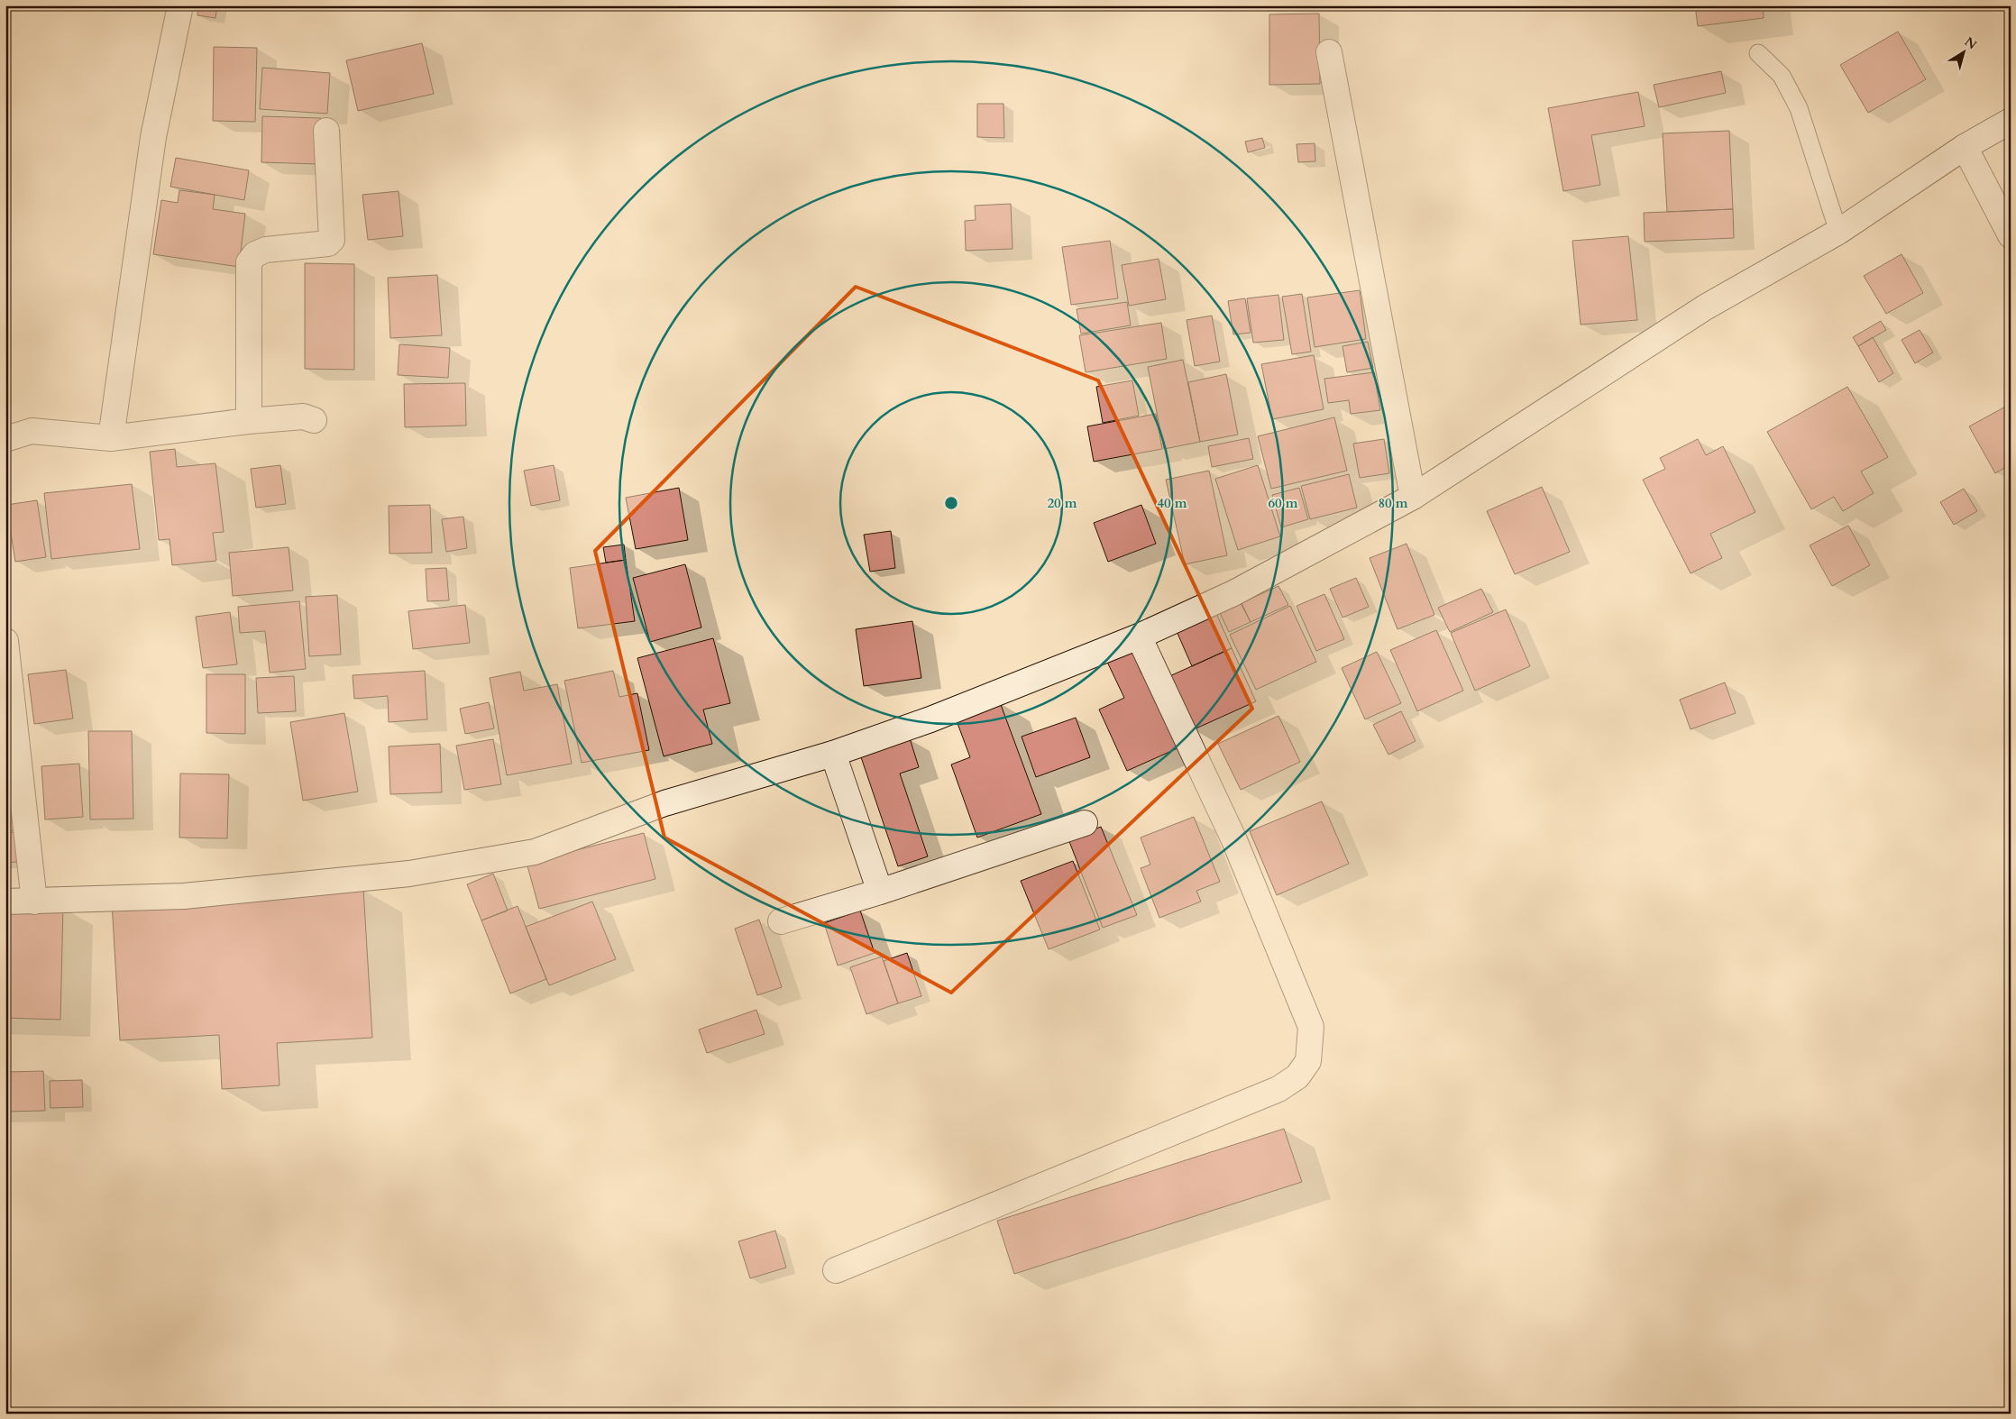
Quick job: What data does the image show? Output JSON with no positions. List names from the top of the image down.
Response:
{
  "north": "top right",
  "rings": [
    "20 m",
    "40 m",
    "60 m",
    "80 m"
  ]
}
